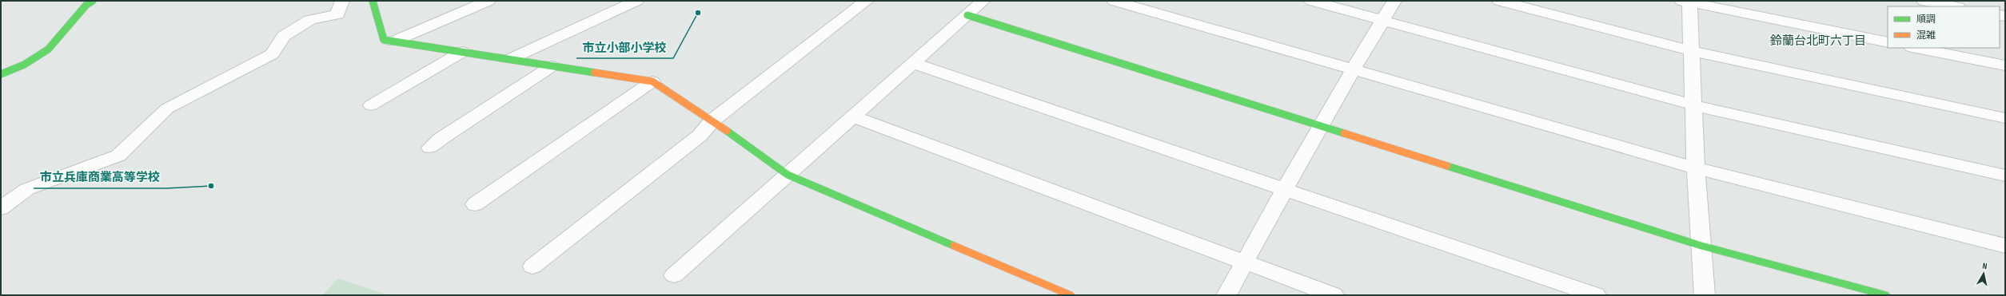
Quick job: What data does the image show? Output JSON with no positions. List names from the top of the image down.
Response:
{
  "districts": ["鈴蘭台北町六丁目"],
  "places": ["市立小部小学校", "市立兵庫商業高等学校"],
  "legend": ["順調", "混雑"],
  "north": "top"
}
